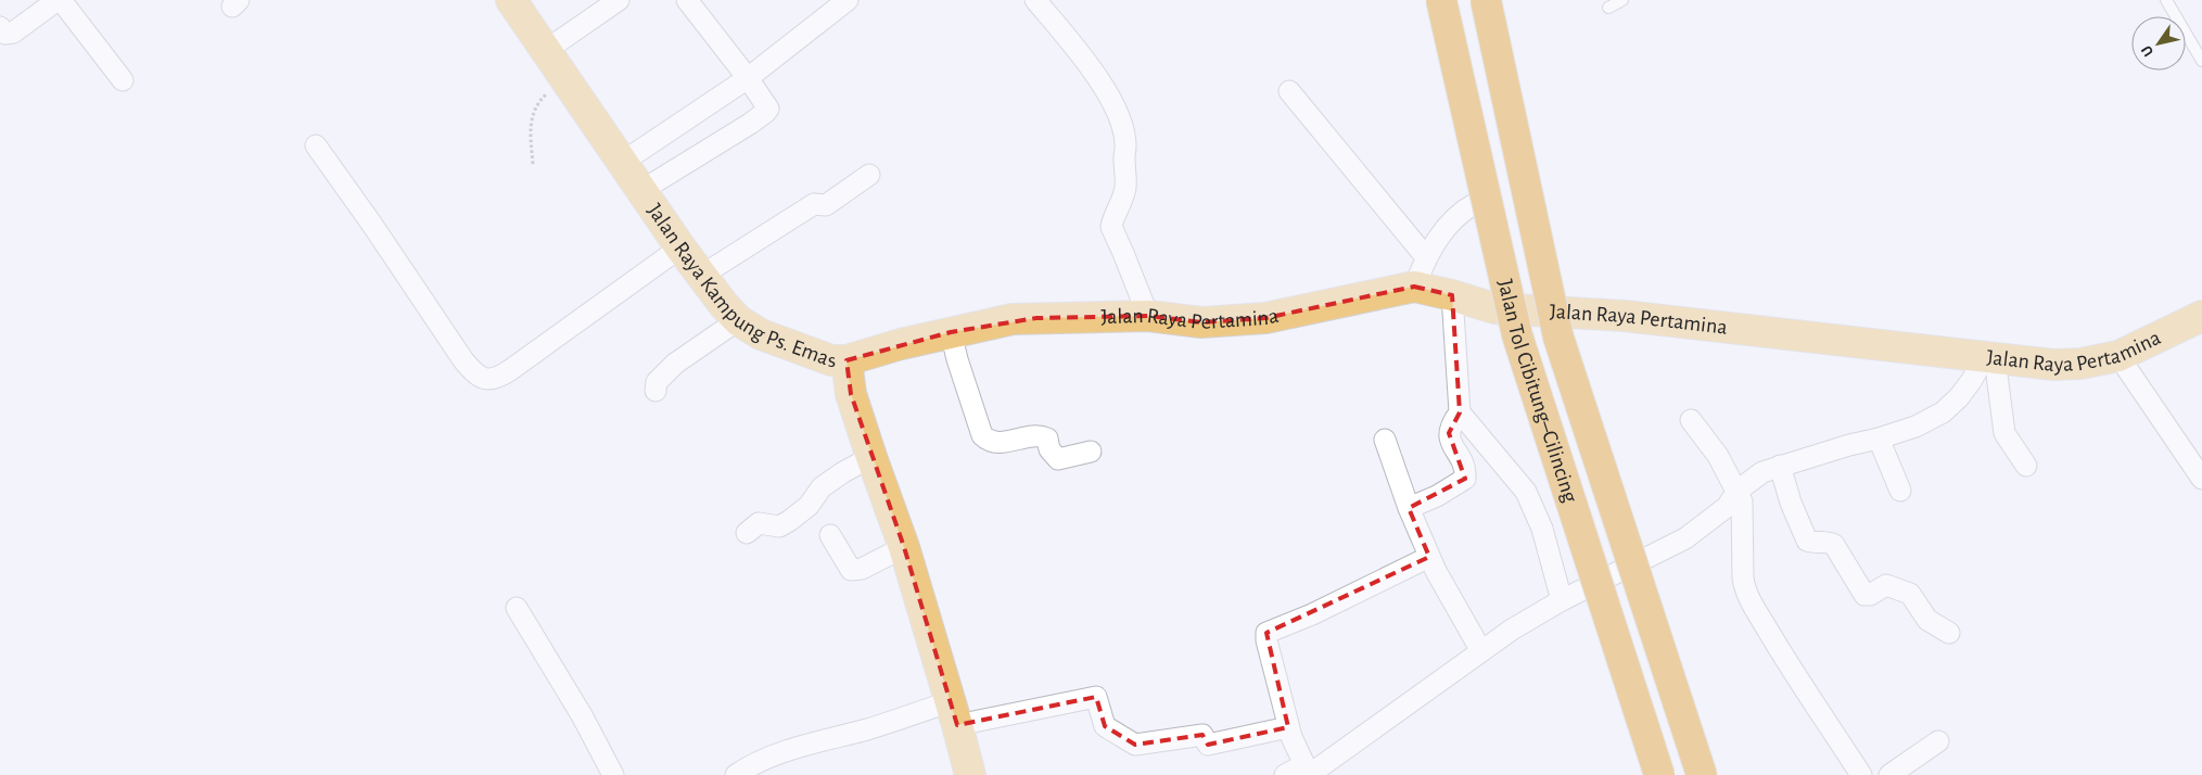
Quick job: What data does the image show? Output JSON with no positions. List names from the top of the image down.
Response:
{
  "streets": {
    "highway": ["Jalan Tol Cibitung–Cilincing"],
    "main road": ["Jalan Raya Kampung Ps. Emas", "Jalan Raya Pertamina"]
  },
  "crossings": [
    ["Jalan Raya Kampung Ps. Emas", "Jalan Raya Pertamina"]
  ],
  "north": "bottom left"
}
